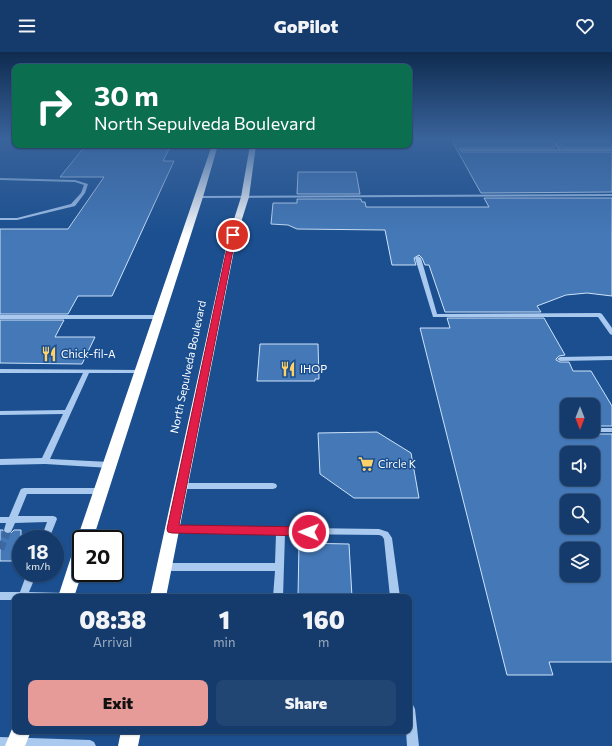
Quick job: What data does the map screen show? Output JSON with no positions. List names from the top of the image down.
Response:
{
  "streets": {
    "highway": ["North Sepulveda Boulevard"]
  },
  "places": {
    "restaurant": ["Chick-fil-A", "IHOP"],
    "supermarket": ["Circle K"]
  },
  "north": "bottom",
  "page": {
    "header": "GoPilot",
    "turn": ["30 m", "North Sepulveda Boulevard"],
    "speed": "18 km/h",
    "limit": "20",
    "eta": [
      "08:38",
      "Arrival",
      "1",
      "min",
      "160",
      "m"
    ],
    "buttons": ["Exit", "Share"]
  }
}
